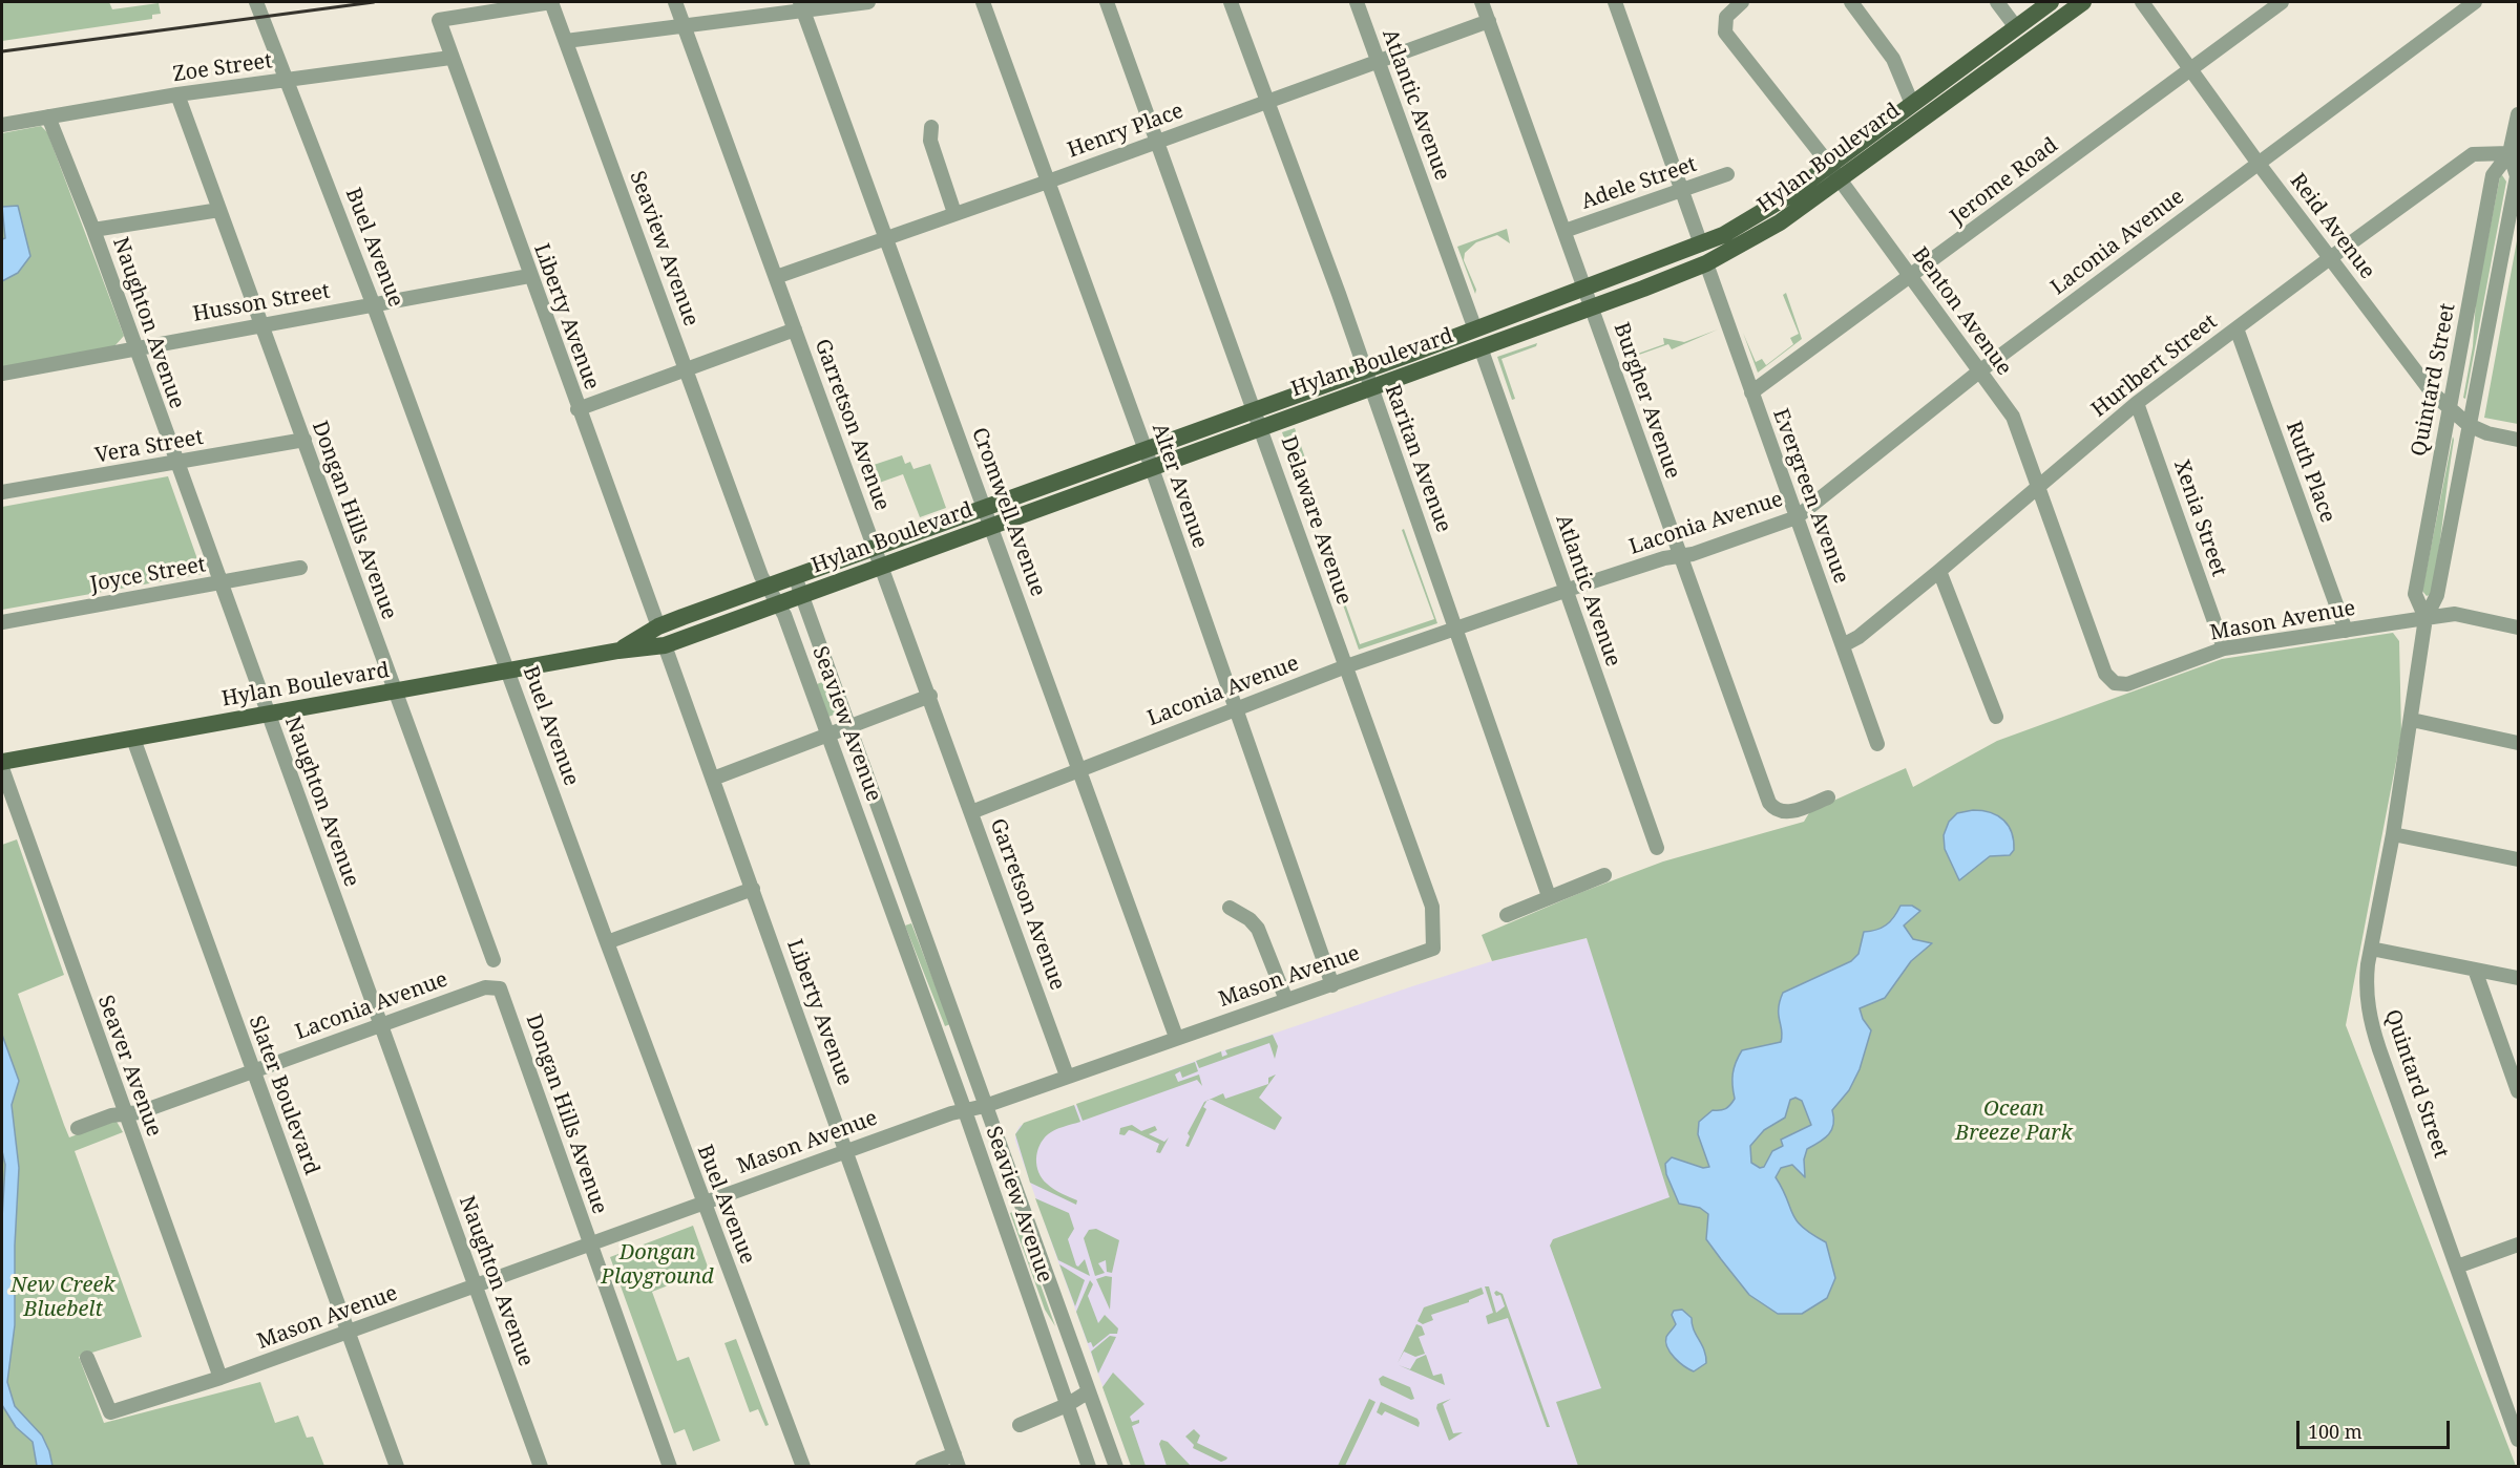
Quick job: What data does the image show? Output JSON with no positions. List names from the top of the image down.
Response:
{
  "streets": {
    "main road": ["Hylan Boulevard"],
    "street": [
      "Zoe Street",
      "Atlantic Avenue",
      "Henry Place",
      "Jerome Road",
      "Adele Street",
      "Reid Avenue",
      "Laconia Avenue",
      "Buel Avenue",
      "Seaview Avenue",
      "Husson Street",
      "Benton Avenue",
      "Liberty Avenue",
      "Naughton Avenue",
      "Hurlbert Street",
      "Quintard Street",
      "Burgher Avenue",
      "Garretson Avenue",
      "Vera Street",
      "Raritan Avenue",
      "Ruth Place",
      "Alter Avenue",
      "Evergreen Avenue",
      "Cromwell Avenue",
      "Xenia Street",
      "Dongan Hills Avenue",
      "Delaware Avenue",
      "Joyce Street",
      "Mason Avenue",
      "Seaver Avenue",
      "Slater Boulevard"
    ]
  },
  "crossings": [
    ["Zoe Street", "Buel Avenue"],
    ["Zoe Street", "Liberty Avenue"],
    ["Zoe Street", "Naughton Avenue"],
    ["Zoe Street", "Dongan Hills Avenue"],
    ["Atlantic Avenue", "Henry Place"],
    ["Atlantic Avenue", "Hylan Boulevard"],
    ["Atlantic Avenue", "Laconia Avenue"],
    ["Henry Place", "Burgher Avenue"],
    ["Henry Place", "Garretson Avenue"],
    ["Henry Place", "Raritan Avenue"],
    ["Henry Place", "Alter Avenue"],
    ["Henry Place", "Cromwell Avenue"],
    ["Henry Place", "Delaware Avenue"],
    ["Hylan Boulevard", "Buel Avenue"],
    ["Hylan Boulevard", "Seaview Avenue"],
    ["Hylan Boulevard", "Benton Avenue"],
    ["Hylan Boulevard", "Liberty Avenue"],
    ["Hylan Boulevard", "Naughton Avenue"],
    ["Hylan Boulevard", "Burgher Avenue"],
    ["Hylan Boulevard", "Garretson Avenue"],
    ["Hylan Boulevard", "Raritan Avenue"],
    ["Hylan Boulevard", "Alter Avenue"],
    ["Hylan Boulevard", "Evergreen Avenue"],
    ["Hylan Boulevard", "Cromwell Avenue"],
    ["Hylan Boulevard", "Dongan Hills Avenue"],
    ["Hylan Boulevard", "Delaware Avenue"],
    ["Hylan Boulevard", "Slater Boulevard"],
    ["Jerome Road", "Reid Avenue"],
    ["Jerome Road", "Benton Avenue"],
    ["Jerome Road", "Evergreen Avenue"],
    ["Adele Street", "Burgher Avenue"],
    ["Reid Avenue", "Laconia Avenue"],
    ["Reid Avenue", "Hurlbert Street"],
    ["Reid Avenue", "Quintard Street"],
    ["Laconia Avenue", "Benton Avenue"],
    ["Laconia Avenue", "Naughton Avenue"],
    ["Laconia Avenue", "Burgher Avenue"],
    ["Laconia Avenue", "Garretson Avenue"],
    ["Laconia Avenue", "Raritan Avenue"],
    ["Laconia Avenue", "Alter Avenue"],
    ["Laconia Avenue", "Evergreen Avenue"],
    ["Laconia Avenue", "Cromwell Avenue"],
    ["Laconia Avenue", "Dongan Hills Avenue"],
    ["Laconia Avenue", "Delaware Avenue"],
    ["Laconia Avenue", "Seaver Avenue"],
    ["Laconia Avenue", "Slater Boulevard"],
    ["Buel Avenue", "Husson Street"],
    ["Buel Avenue", "Mason Avenue"],
    ["Seaview Avenue", "Liberty Avenue"],
    ["Seaview Avenue", "Mason Avenue"],
    ["Husson Street", "Liberty Avenue"],
    ["Husson Street", "Naughton Avenue"],
    ["Husson Street", "Dongan Hills Avenue"],
    ["Benton Avenue", "Hurlbert Street"],
    ["Benton Avenue", "Mason Avenue"],
    ["Liberty Avenue", "Mason Avenue"],
    ["Naughton Avenue", "Vera Street"],
    ["Naughton Avenue", "Joyce Street"],
    ["Naughton Avenue", "Mason Avenue"],
    ["Hurlbert Street", "Quintard Street"],
    ["Hurlbert Street", "Ruth Place"],
    ["Hurlbert Street", "Evergreen Avenue"],
    ["Hurlbert Street", "Xenia Street"],
    ["Quintard Street", "Mason Avenue"],
    ["Garretson Avenue", "Mason Avenue"],
    ["Vera Street", "Dongan Hills Avenue"],
    ["Ruth Place", "Mason Avenue"],
    ["Alter Avenue", "Mason Avenue"],
    ["Cromwell Avenue", "Mason Avenue"],
    ["Xenia Street", "Mason Avenue"],
    ["Dongan Hills Avenue", "Mason Avenue"],
    ["Delaware Avenue", "Mason Avenue"],
    ["Mason Avenue", "Seaver Avenue"],
    ["Mason Avenue", "Slater Boulevard"]
  ],
  "parks": ["Ocean Breeze Park", "Dongan Playground", "New Creek Bluebelt"],
  "scale_bar": "100 m"
}
